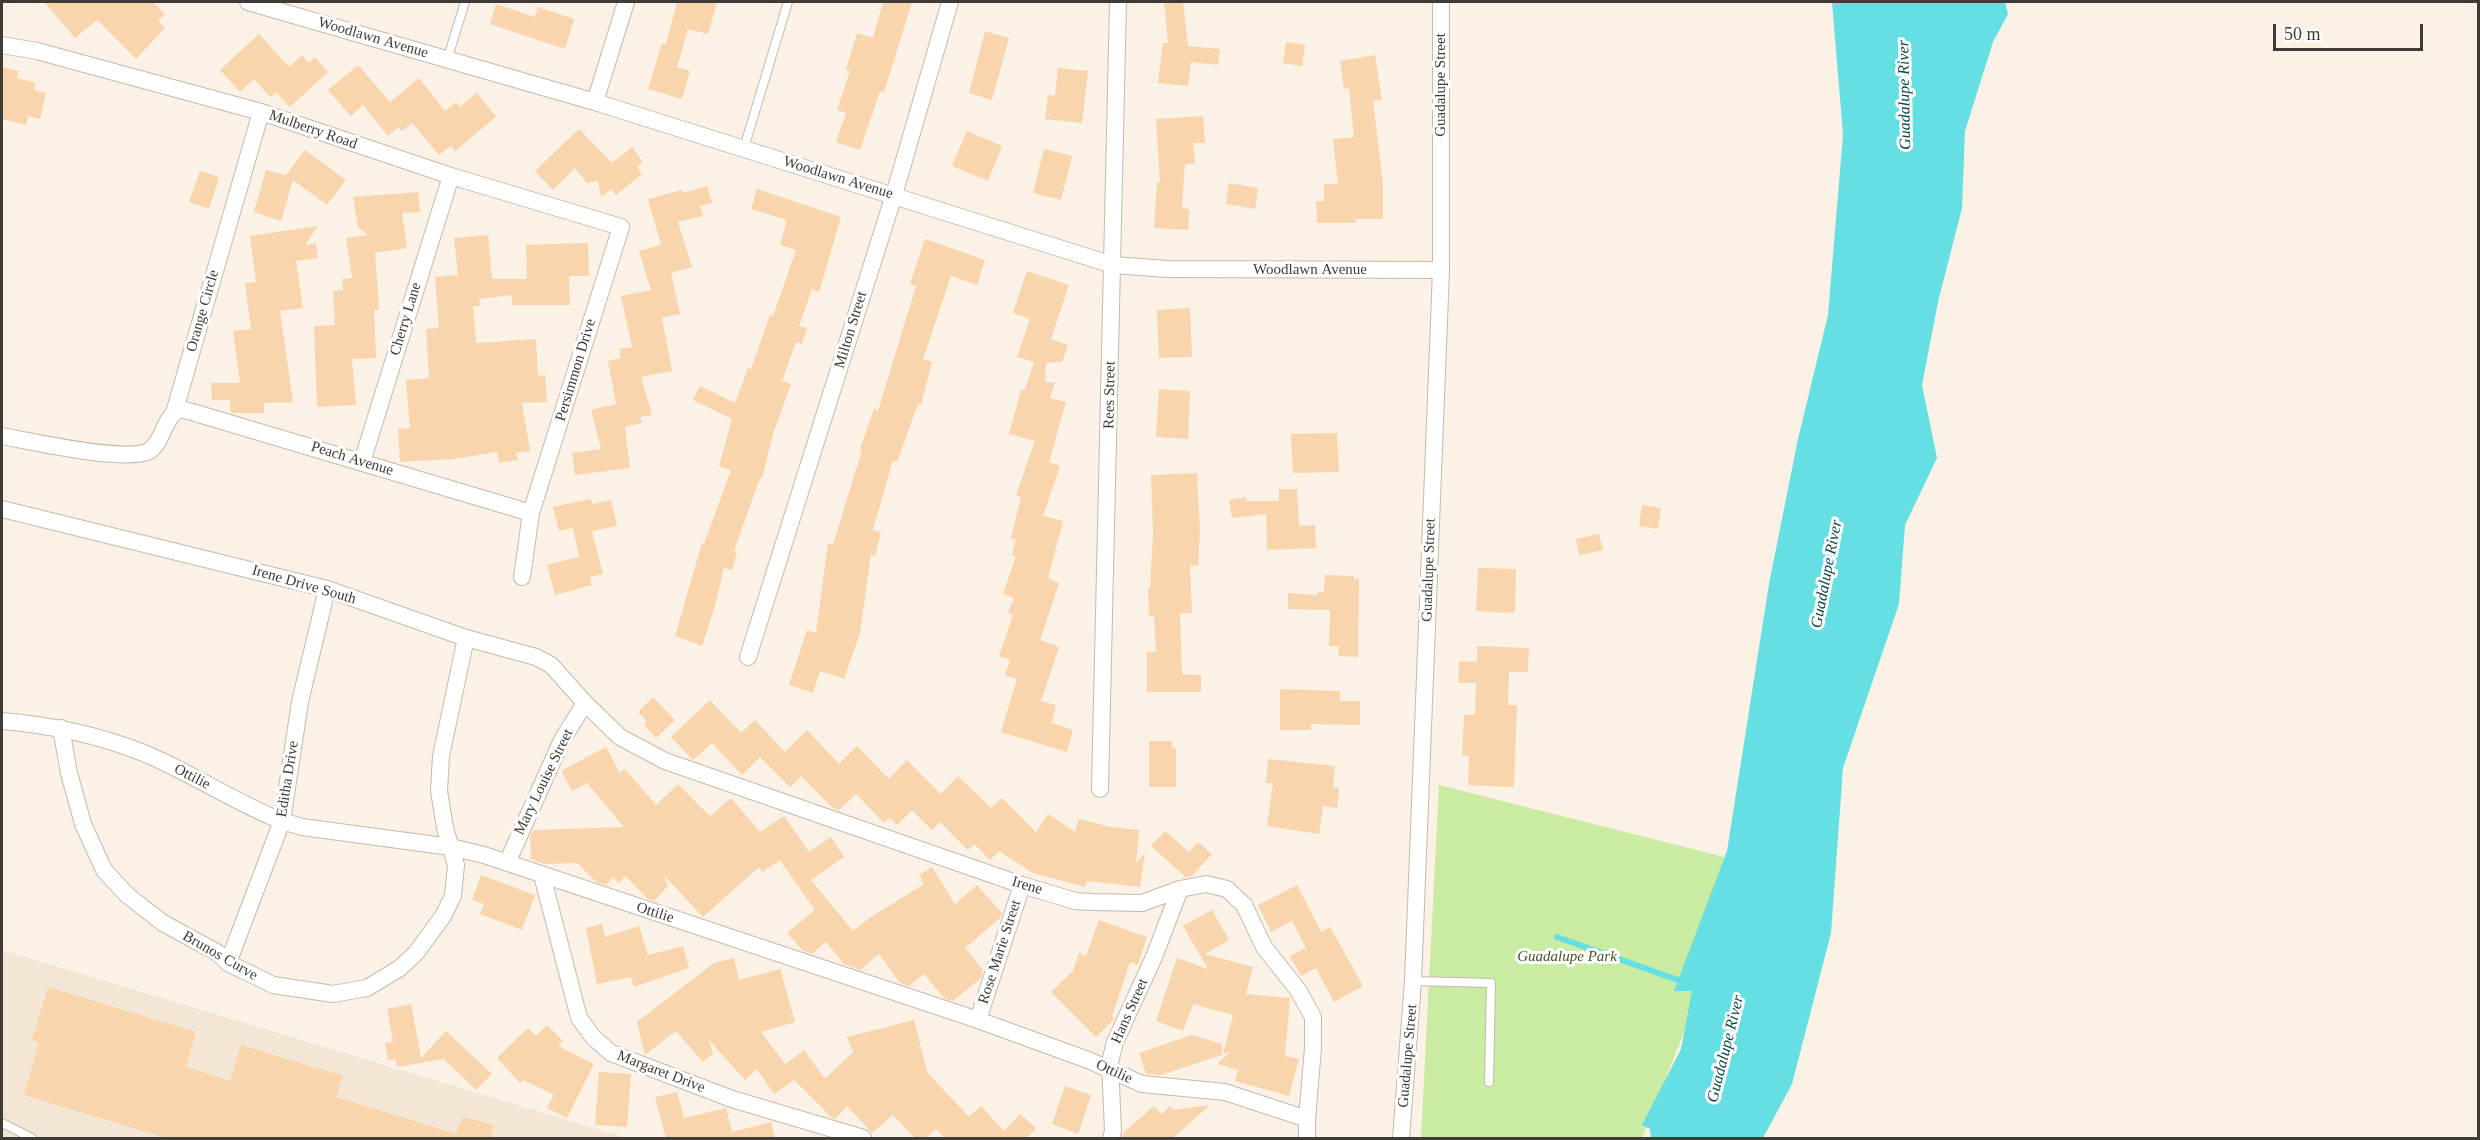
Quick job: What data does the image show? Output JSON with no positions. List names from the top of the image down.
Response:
{
  "streets": {
    "street": [
      "Woodlawn Avenue",
      "Guadalupe Street",
      "Mulberry Road",
      "Orange Circle",
      "Cherry Lane",
      "Milton Street",
      "Persimmon Drive",
      "Rees Street",
      "Peach Avenue",
      "Irene Drive South",
      "Ottilie",
      "Editha Drive",
      "Mary Louise Street",
      "Irene",
      "Rose Marie Street",
      "Brunos Curve",
      "Hans Street",
      "Margaret Drive"
    ]
  },
  "crossings": [
    ["Woodlawn Avenue", "Guadalupe Street"],
    ["Woodlawn Avenue", "Milton Street"],
    ["Woodlawn Avenue", "Rees Street"],
    ["Mulberry Road", "Orange Circle"],
    ["Mulberry Road", "Cherry Lane"],
    ["Mulberry Road", "Persimmon Drive"],
    ["Orange Circle", "Peach Avenue"],
    ["Cherry Lane", "Peach Avenue"],
    ["Persimmon Drive", "Peach Avenue"],
    ["Irene Drive South", "Editha Drive"],
    ["Irene Drive South", "Mary Louise Street"],
    ["Irene Drive South", "Irene"],
    ["Irene Drive South", "Brunos Curve"],
    ["Ottilie", "Editha Drive"],
    ["Ottilie", "Mary Louise Street"],
    ["Ottilie", "Irene"],
    ["Ottilie", "Rose Marie Street"],
    ["Ottilie", "Brunos Curve"],
    ["Ottilie", "Hans Street"],
    ["Ottilie", "Margaret Drive"],
    ["Editha Drive", "Brunos Curve"],
    ["Mary Louise Street", "Irene"],
    ["Irene", "Rose Marie Street"],
    ["Irene", "Hans Street"]
  ],
  "water": ["Guadalupe River"],
  "parks": ["Guadalupe Park"],
  "scale_bar": "50 m"
}
